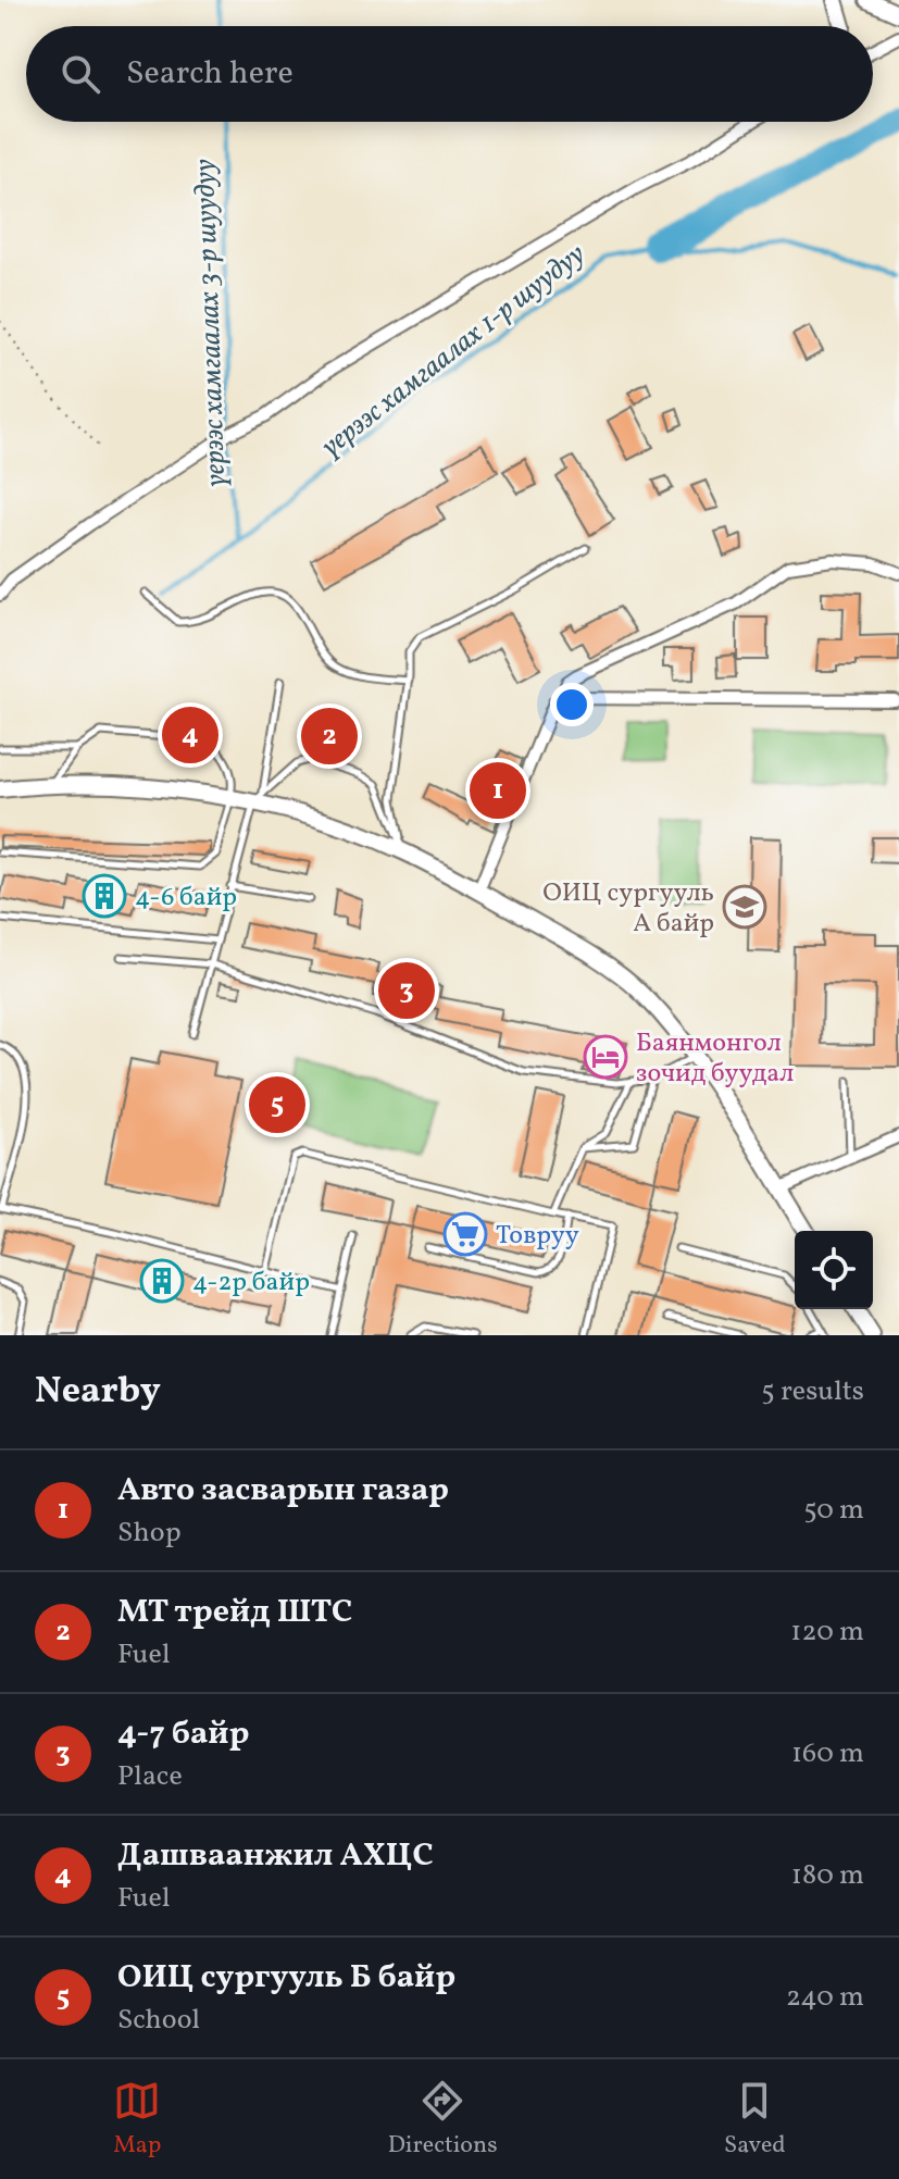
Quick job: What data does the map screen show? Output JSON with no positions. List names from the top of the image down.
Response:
{
  "water": ["үерээс хамгаалах 3-р шуудуу", "үерээс хамгаалах 1-р шуудуу"],
  "places": {
    "building": ["4-6 байр", "4-2р байр"],
    "school or university": ["ОИЦ сургууль А байр"],
    "hotel": ["Баянмонгол зочид буудал"],
    "supermarket": ["Товруу"]
  },
  "page": {
    "search": "Search here",
    "pins": [
      "4",
      "2",
      "1",
      "3",
      "5"
    ],
    "heading": ["Nearby", "5 results"],
    "list": [
      {
        "mark": "1",
        "name": "Авто засварын газар",
        "note": "Shop",
        "value": "50 m"
      },
      {
        "mark": "2",
        "name": "МТ трейд ШТС",
        "note": "Fuel",
        "value": "120 m"
      },
      {
        "mark": "3",
        "name": "4-7 байр",
        "note": "Place",
        "value": "160 m"
      },
      {
        "mark": "4",
        "name": "Дашваанжил АХЦС",
        "note": "Fuel",
        "value": "180 m"
      },
      {
        "mark": "5",
        "name": "ОИЦ сургууль Б байр",
        "note": "School",
        "value": "240 m"
      }
    ],
    "nav": ["Map", "Directions", "Saved"]
  }
}
